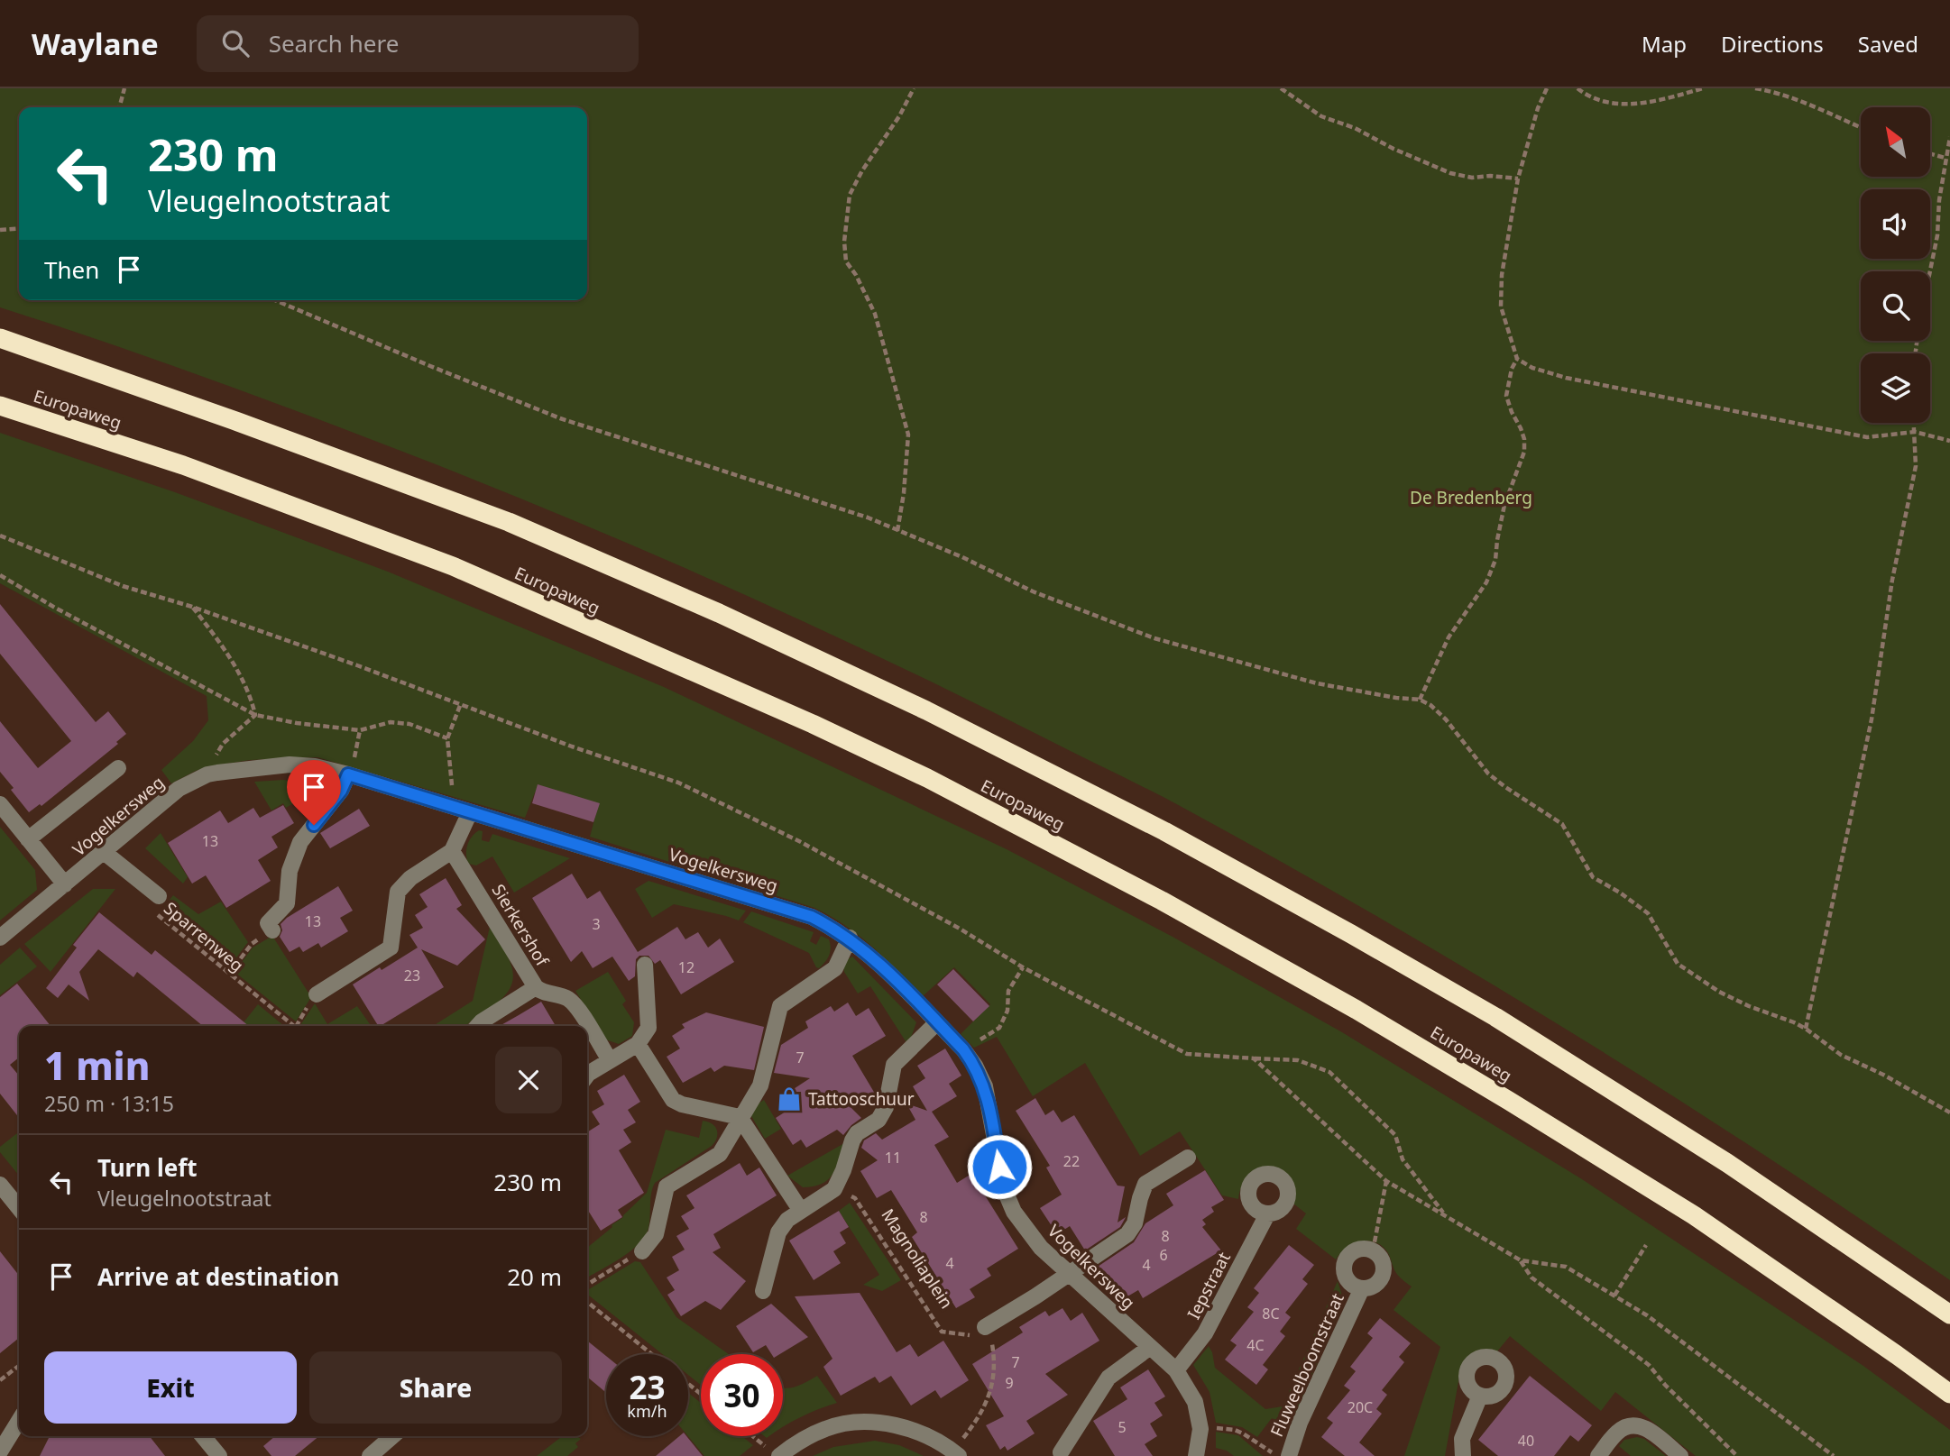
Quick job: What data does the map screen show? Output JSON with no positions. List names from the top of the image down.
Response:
{
  "streets": {
    "highway": ["Europaweg"],
    "street": [
      "Vogelkersweg",
      "Sierkershof",
      "Iepstraat",
      "Fluweelboomstraat"
    ],
    "path": ["Sparrenweg", "Magnoliaplein"]
  },
  "crossings": [
    ["Vogelkersweg", "Iepstraat"]
  ],
  "parks": ["De Bredenberg"],
  "places": {
    "shop": ["Tattooschuur"]
  },
  "house_numbers": [
    "13",
    "13",
    "3",
    "12",
    "23",
    "7",
    "11",
    "22",
    "8",
    "8",
    "6",
    "4",
    "4",
    "8C",
    "4C",
    "7",
    "9",
    "20C",
    "5",
    "40"
  ],
  "north": "top left",
  "page": {
    "header": "Waylane",
    "search": "Search here",
    "nav": ["Map", "Directions", "Saved"],
    "turn": ["230 m", "Vleugelnootstraat"],
    "then": "Then",
    "heading": ["1 min", "250 m · 13:15"],
    "list": [
      {
        "name": "Turn left",
        "note": "Vleugelnootstraat",
        "value": "230 m"
      },
      {
        "name": "Arrive at destination",
        "value": "20 m"
      }
    ],
    "buttons": ["Exit", "Share"],
    "speed": "23 km/h",
    "limit": "30"
  }
}
